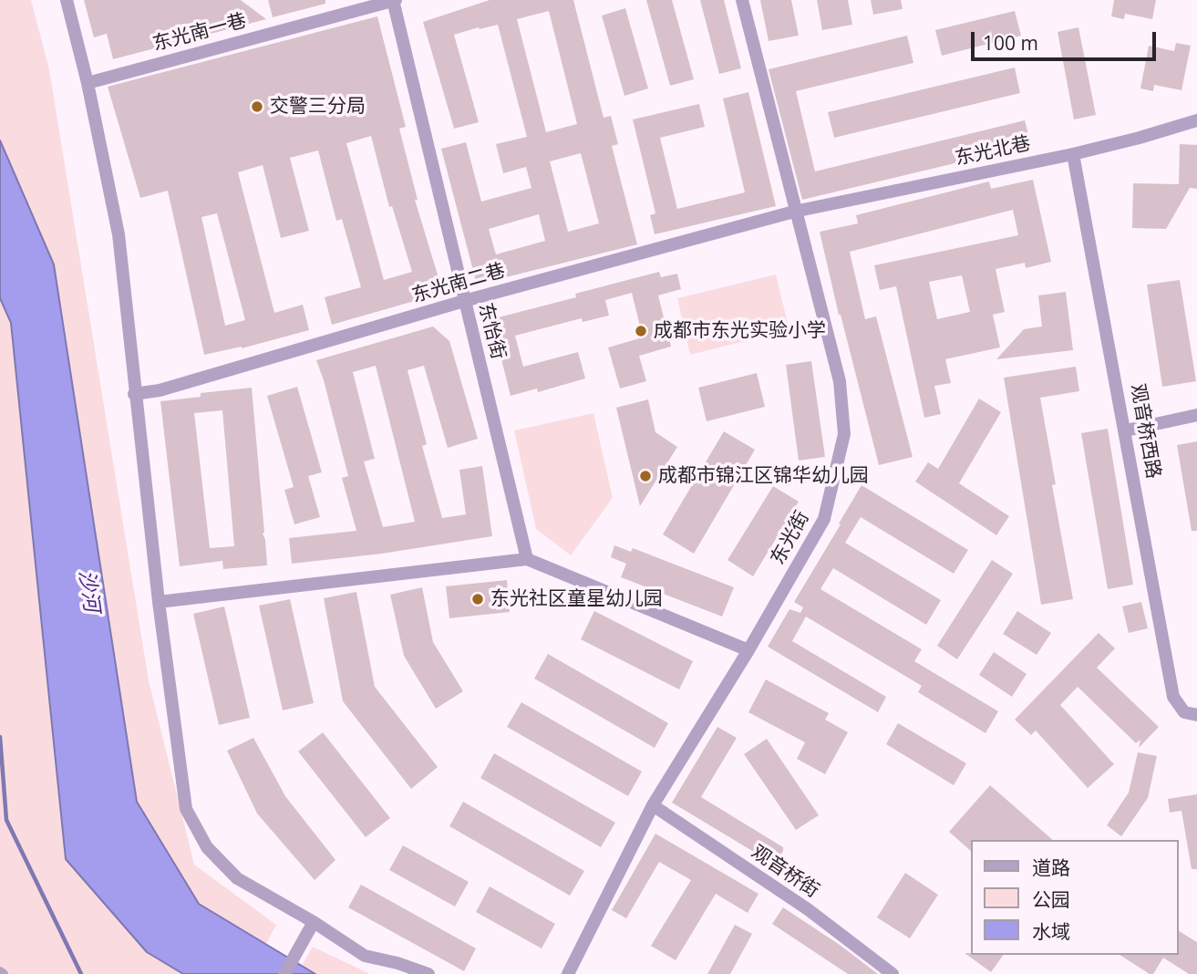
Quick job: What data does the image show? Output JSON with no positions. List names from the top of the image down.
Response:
{
  "streets": {
    "street": [
      "东光南一巷",
      "东光北巷",
      "东光南二巷",
      "东怡街",
      "观音桥西路",
      "东光街",
      "观音桥街"
    ]
  },
  "crossings": [
    ["东光南一巷", "东怡街"],
    ["东光北巷", "东光南二巷"],
    ["东光北巷", "观音桥西路"],
    ["东光北巷", "东光街"],
    ["东光南二巷", "东怡街"],
    ["东光南二巷", "东光街"],
    ["东光街", "观音桥街"]
  ],
  "water": ["沙河"],
  "places": [
    "交警三分局",
    "成都市东光实验小学",
    "成都市锦江区锦华幼儿园",
    "东光社区童星幼儿园"
  ],
  "legend": ["道路", "公园", "水域"],
  "scale_bar": "100 m"
}
